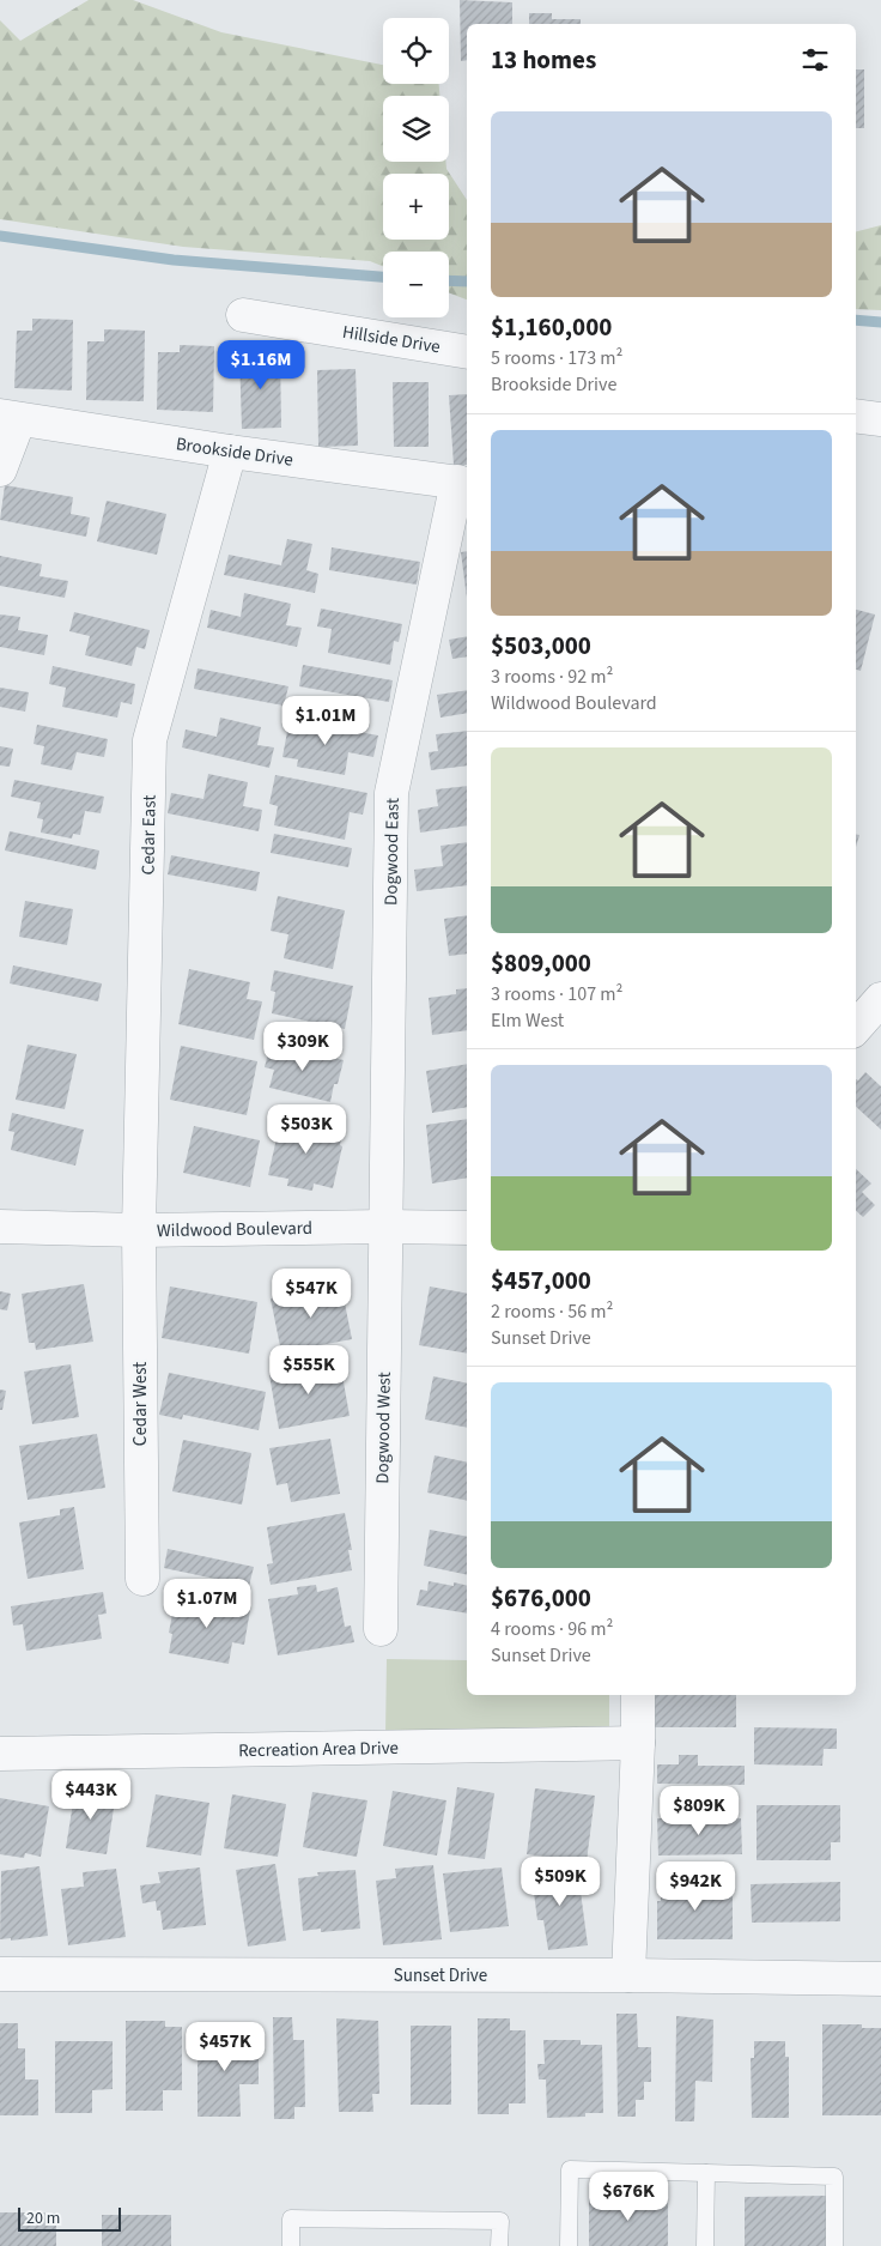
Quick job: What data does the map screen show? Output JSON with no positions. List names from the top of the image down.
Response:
{
  "streets": {
    "street": [
      "Hillside Drive",
      "Brookside Drive",
      "Cedar East",
      "Dogwood East",
      "Wildwood Boulevard",
      "Cedar West",
      "Dogwood West",
      "Recreation Area Drive",
      "Sunset Drive"
    ]
  },
  "crossings": [
    ["Brookside Drive", "Cedar East"],
    ["Brookside Drive", "Dogwood East"],
    ["Cedar East", "Wildwood Boulevard"],
    ["Cedar East", "Cedar West"],
    ["Dogwood East", "Wildwood Boulevard"],
    ["Dogwood East", "Dogwood West"],
    ["Wildwood Boulevard", "Cedar West"],
    ["Wildwood Boulevard", "Dogwood West"]
  ],
  "scale_bar": "20 m",
  "page": {
    "map_buttons": ["+", "−"],
    "heading": "13 homes",
    "list": [
      {
        "name": "$1,160,000",
        "note": "5 rooms · 173 m² · Brookside Drive"
      },
      {
        "name": "$503,000",
        "note": "3 rooms · 92 m² · Wildwood Boulevard"
      },
      {
        "name": "$809,000",
        "note": "3 rooms · 107 m² · Elm West"
      },
      {
        "name": "$457,000",
        "note": "2 rooms · 56 m² · Sunset Drive"
      },
      {
        "name": "$676,000",
        "note": "4 rooms · 96 m² · Sunset Drive"
      }
    ],
    "price": [
      "$1.16M",
      "$1.01M",
      "$309K",
      "$503K",
      "$547K",
      "$555K",
      "$1.07M",
      "$443K",
      "$809K",
      "$509K",
      "$942K",
      "$457K",
      "$676K"
    ],
    "scale": "20 m"
  }
}
